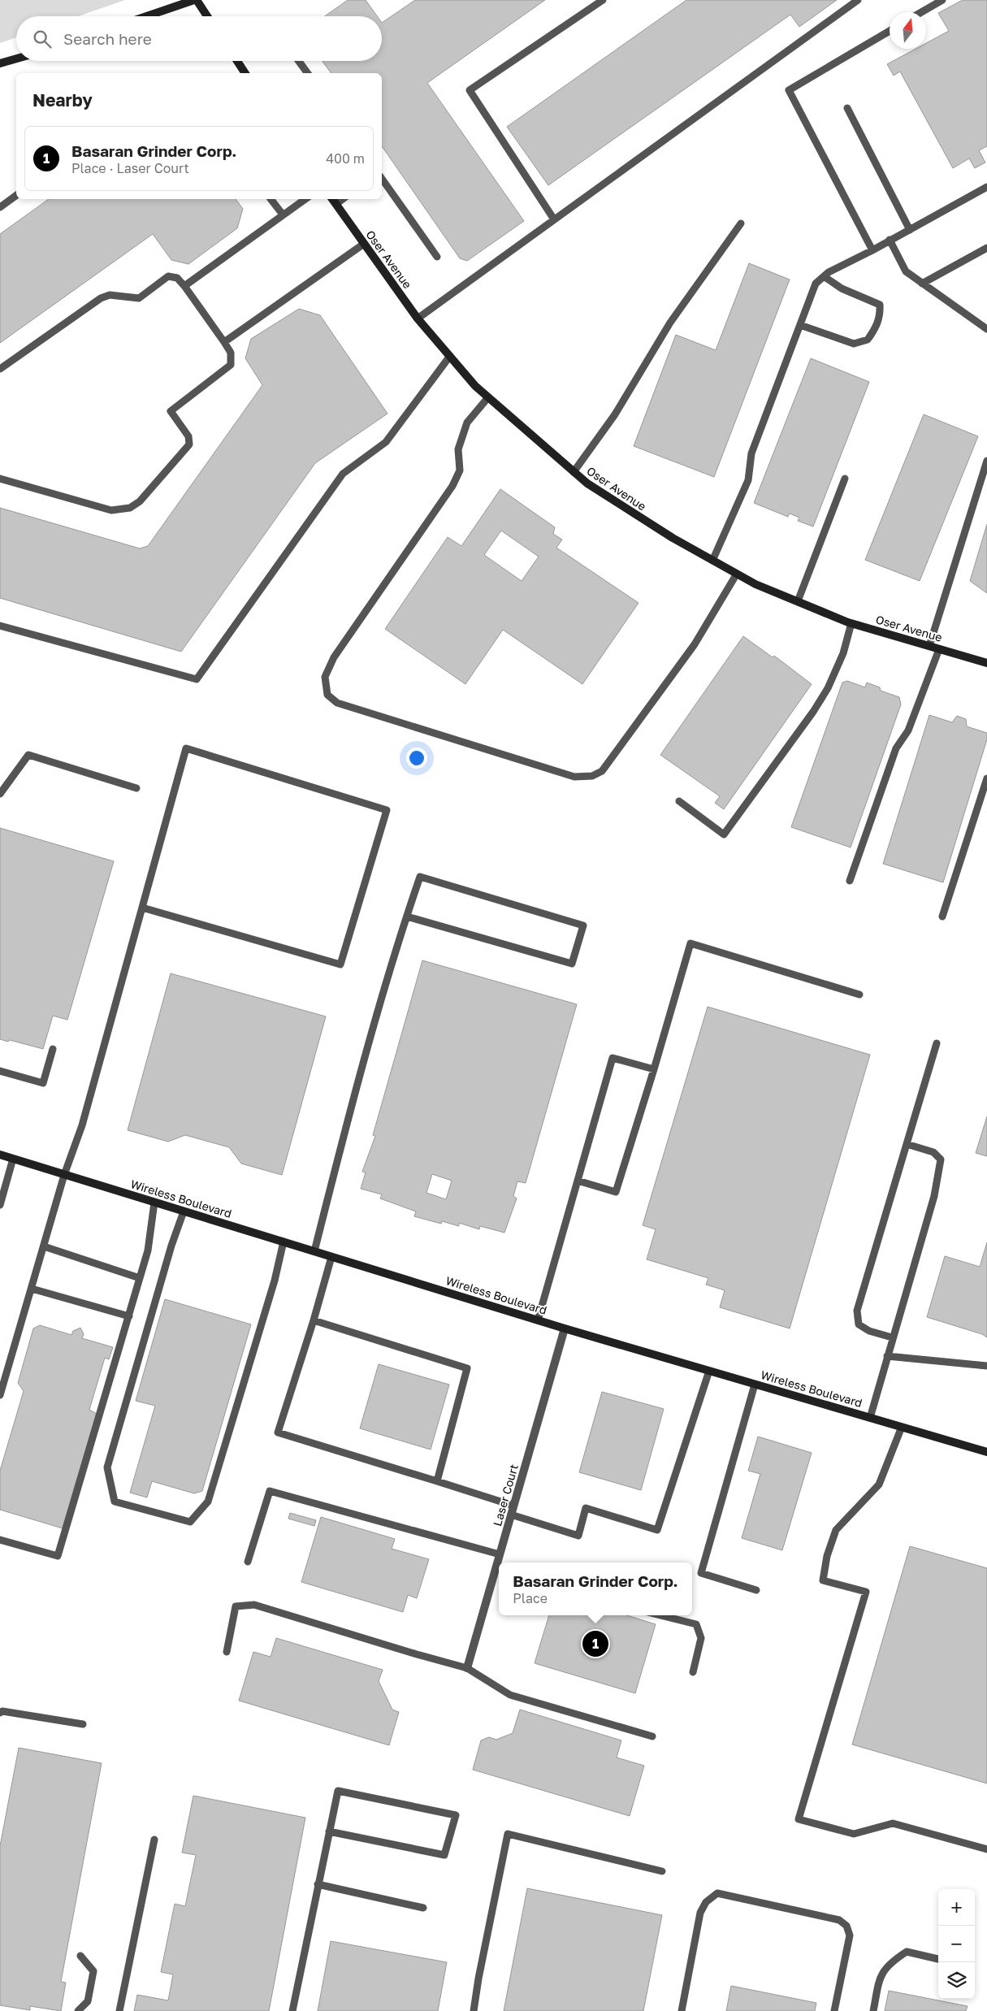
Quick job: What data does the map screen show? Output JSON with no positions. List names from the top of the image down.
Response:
{
  "streets": {
    "street": ["Oser Avenue", "Wireless Boulevard", "Laser Court"]
  },
  "crossings": [
    ["Wireless Boulevard", "Laser Court"]
  ],
  "north": "top",
  "page": {
    "search": "Search here",
    "heading": "Nearby",
    "list": [
      {
        "mark": "1",
        "name": "Basaran Grinder Corp.",
        "note": "Place · Laser Court",
        "value": "400 m"
      }
    ],
    "popup": ["Basaran Grinder Corp.", "Place"],
    "pins": "1",
    "map_buttons": ["+", "−"]
  }
}
